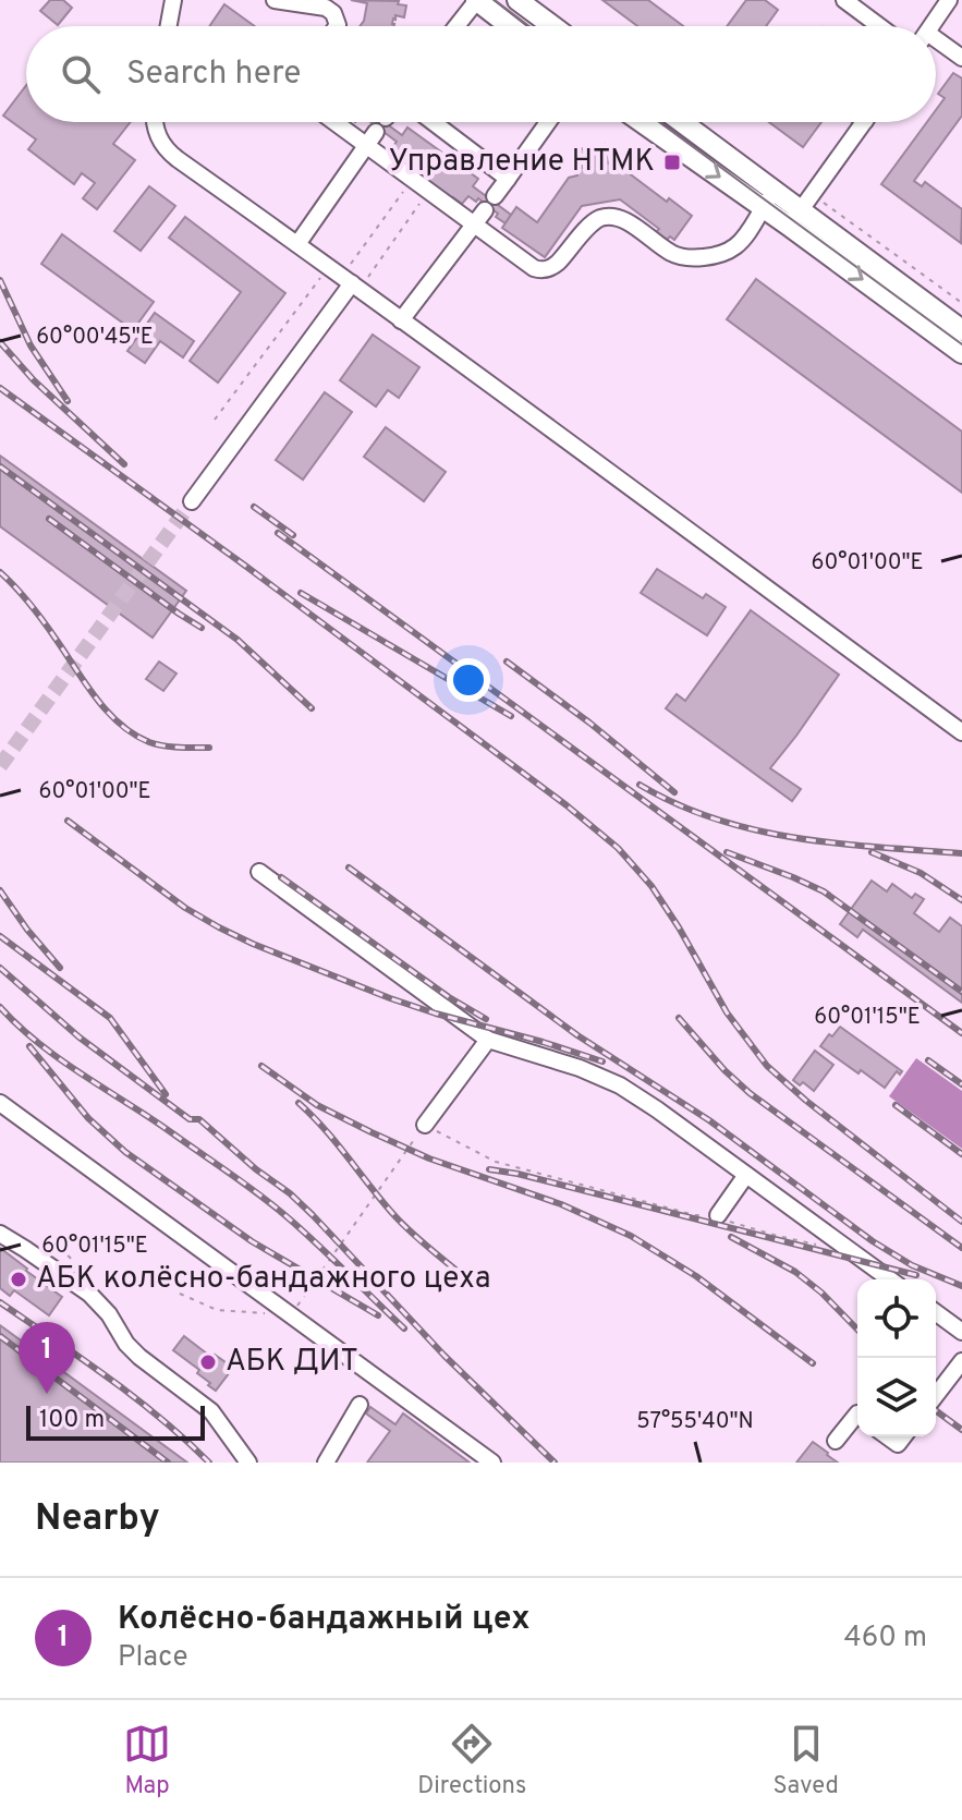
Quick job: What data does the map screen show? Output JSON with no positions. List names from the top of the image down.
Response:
{
  "places": {
    "transit": ["Управление НТМК"],
    "other": ["АБК колёсно-бандажного цеха", "АБК ДИТ"]
  },
  "scale_bar": "100 m",
  "page": {
    "search": "Search here",
    "pins": "1",
    "scale": "100 m",
    "heading": "Nearby",
    "list": [
      {
        "mark": "1",
        "name": "Колёсно-бандажный цех",
        "note": "Place",
        "value": "460 m"
      }
    ],
    "nav": ["Map", "Directions", "Saved"]
  },
  "coordinates": [
    "60°00'45\"E",
    "60°01'00\"E",
    "60°01'15\"E",
    "57°55'40\"N"
  ]
}
